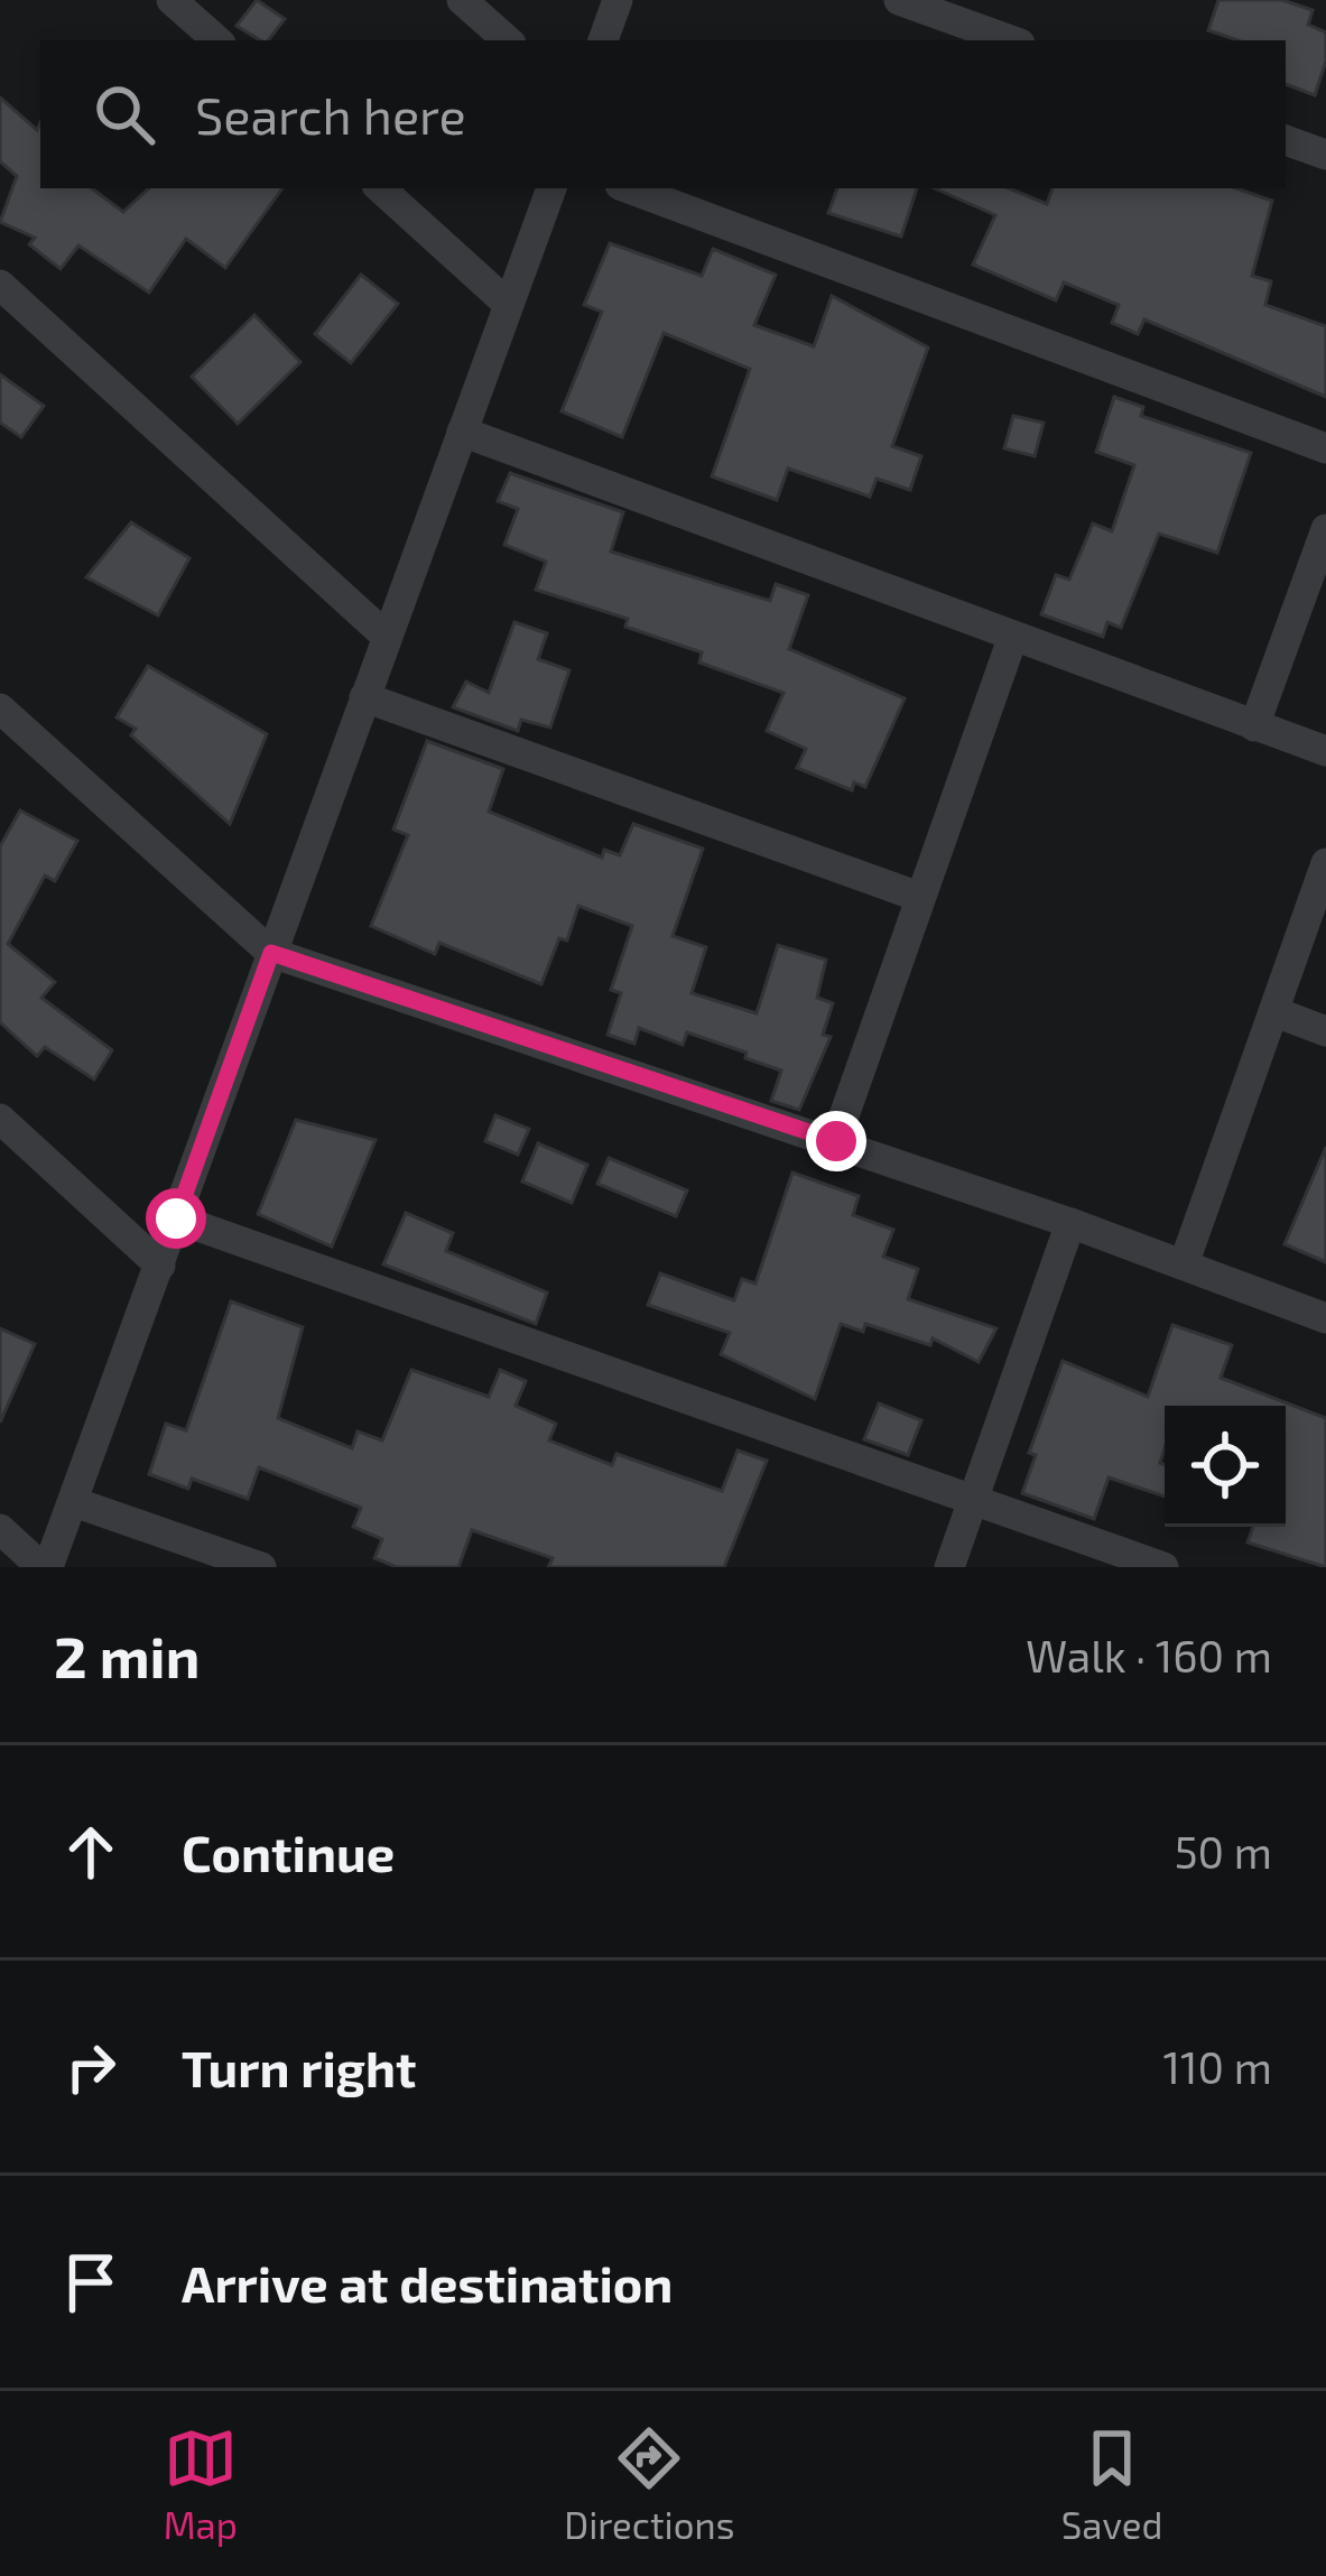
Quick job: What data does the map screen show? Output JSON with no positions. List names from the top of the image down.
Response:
{
  "page": {
    "search": "Search here",
    "heading": ["2 min", "Walk · 160 m"],
    "list": [
      ["Continue", "50 m"],
      ["Turn right", "110 m"],
      "Arrive at destination"
    ],
    "nav": ["Map", "Directions", "Saved"]
  }
}
